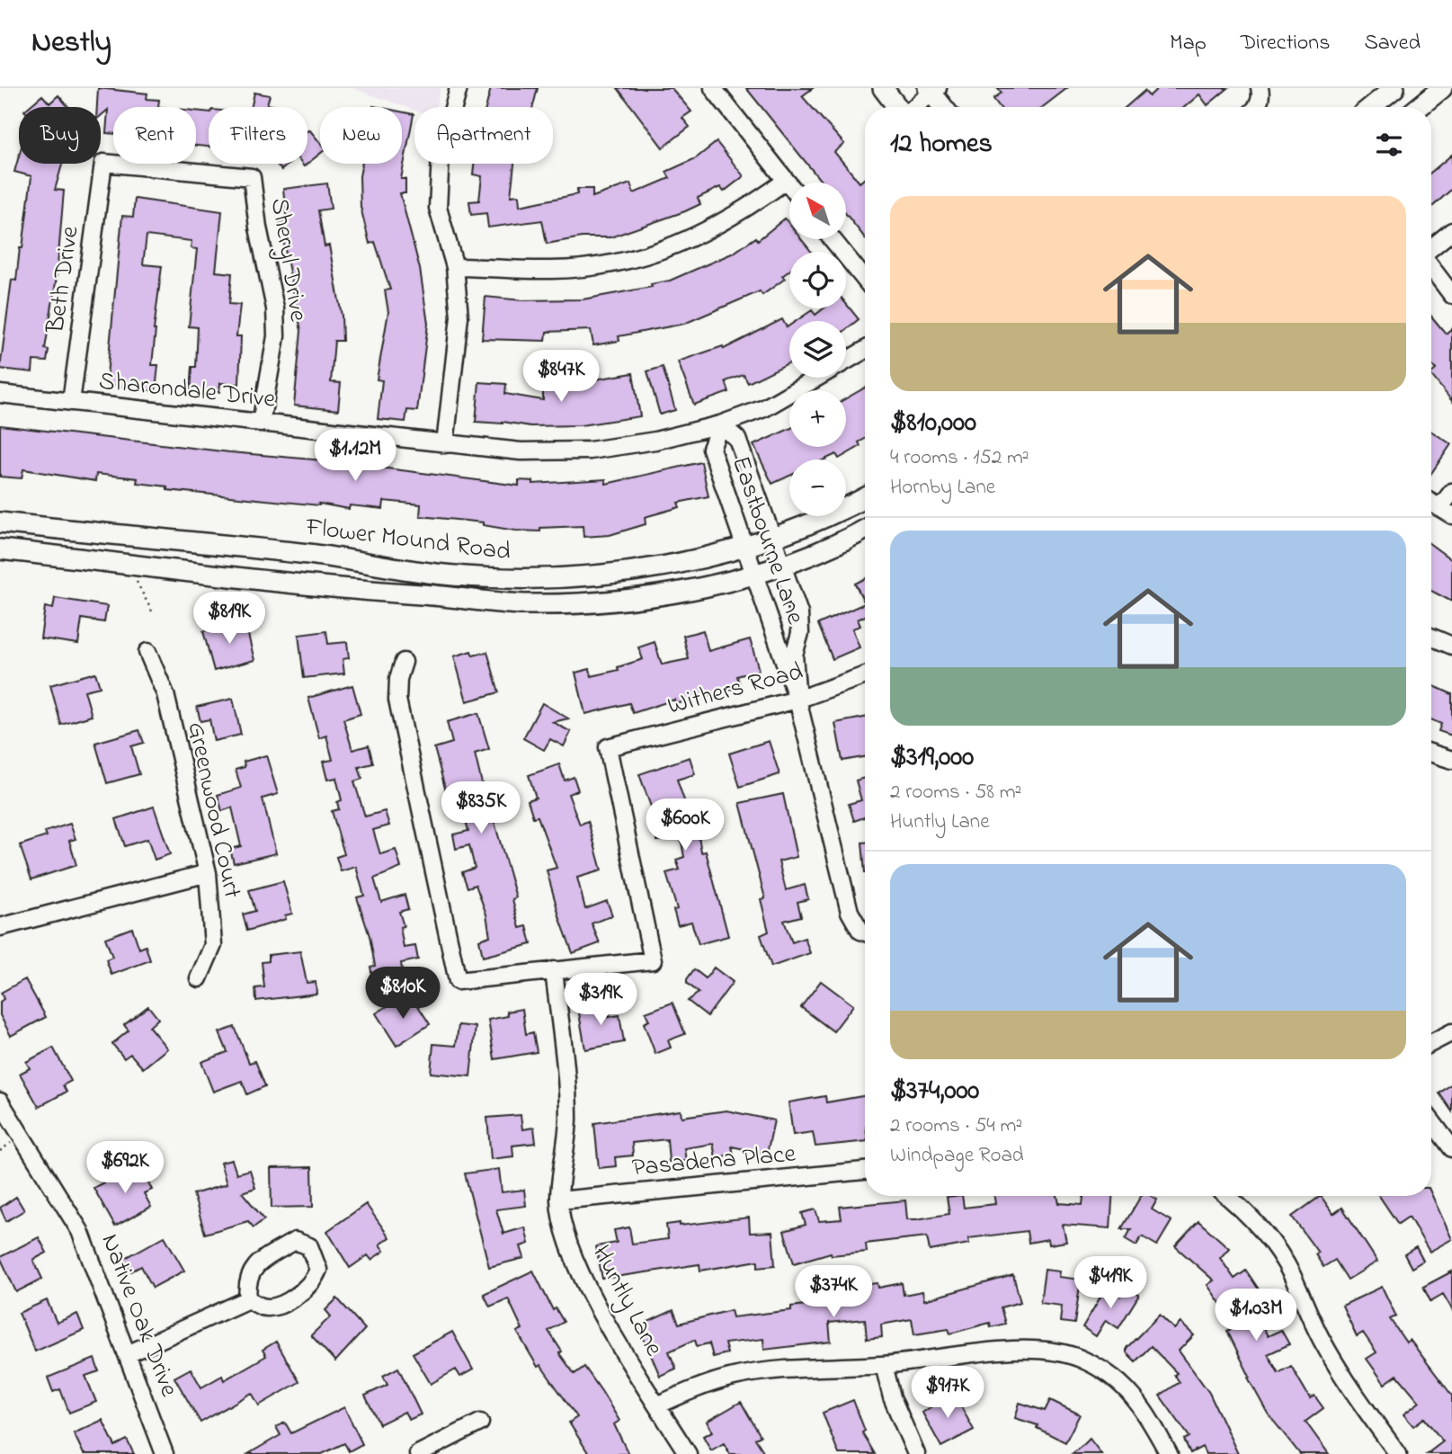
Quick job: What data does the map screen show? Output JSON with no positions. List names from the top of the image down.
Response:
{
  "streets": {
    "main road": ["Flower Mound Road"],
    "street": [
      "Sheryl Drive",
      "Beth Drive",
      "Sharondale Drive",
      "Eastbourne Lane",
      "Withers Road",
      "Greenwood Court",
      "Pasadena Place",
      "Huntly Lane",
      "Native Oak Drive"
    ]
  },
  "crossings": [
    ["Sheryl Drive", "Beth Drive"],
    ["Sheryl Drive", "Sharondale Drive"],
    ["Beth Drive", "Sharondale Drive"],
    ["Sharondale Drive", "Eastbourne Lane"],
    ["Flower Mound Road", "Eastbourne Lane"],
    ["Eastbourne Lane", "Withers Road"],
    ["Withers Road", "Huntly Lane"],
    ["Pasadena Place", "Huntly Lane"]
  ],
  "north": "top left",
  "page": {
    "header": "Nestly",
    "nav": ["Map", "Directions", "Saved"],
    "chip": [
      "Buy",
      "Rent",
      "Filters",
      "New",
      "Apartment"
    ],
    "heading": "12 homes",
    "map_buttons": ["+", "−"],
    "list": [
      {
        "name": "$810,000",
        "note": "4 rooms · 152 m² · Hornby Lane"
      },
      {
        "name": "$319,000",
        "note": "2 rooms · 58 m² · Huntly Lane"
      },
      {
        "name": "$374,000",
        "note": "2 rooms · 54 m² · Windpage Road"
      }
    ],
    "price": [
      "$847K",
      "$1.12M",
      "$819K",
      "$835K",
      "$600K",
      "$810K",
      "$319K",
      "$692K",
      "$419K",
      "$374K",
      "$1.03M",
      "$917K"
    ]
  }
}
